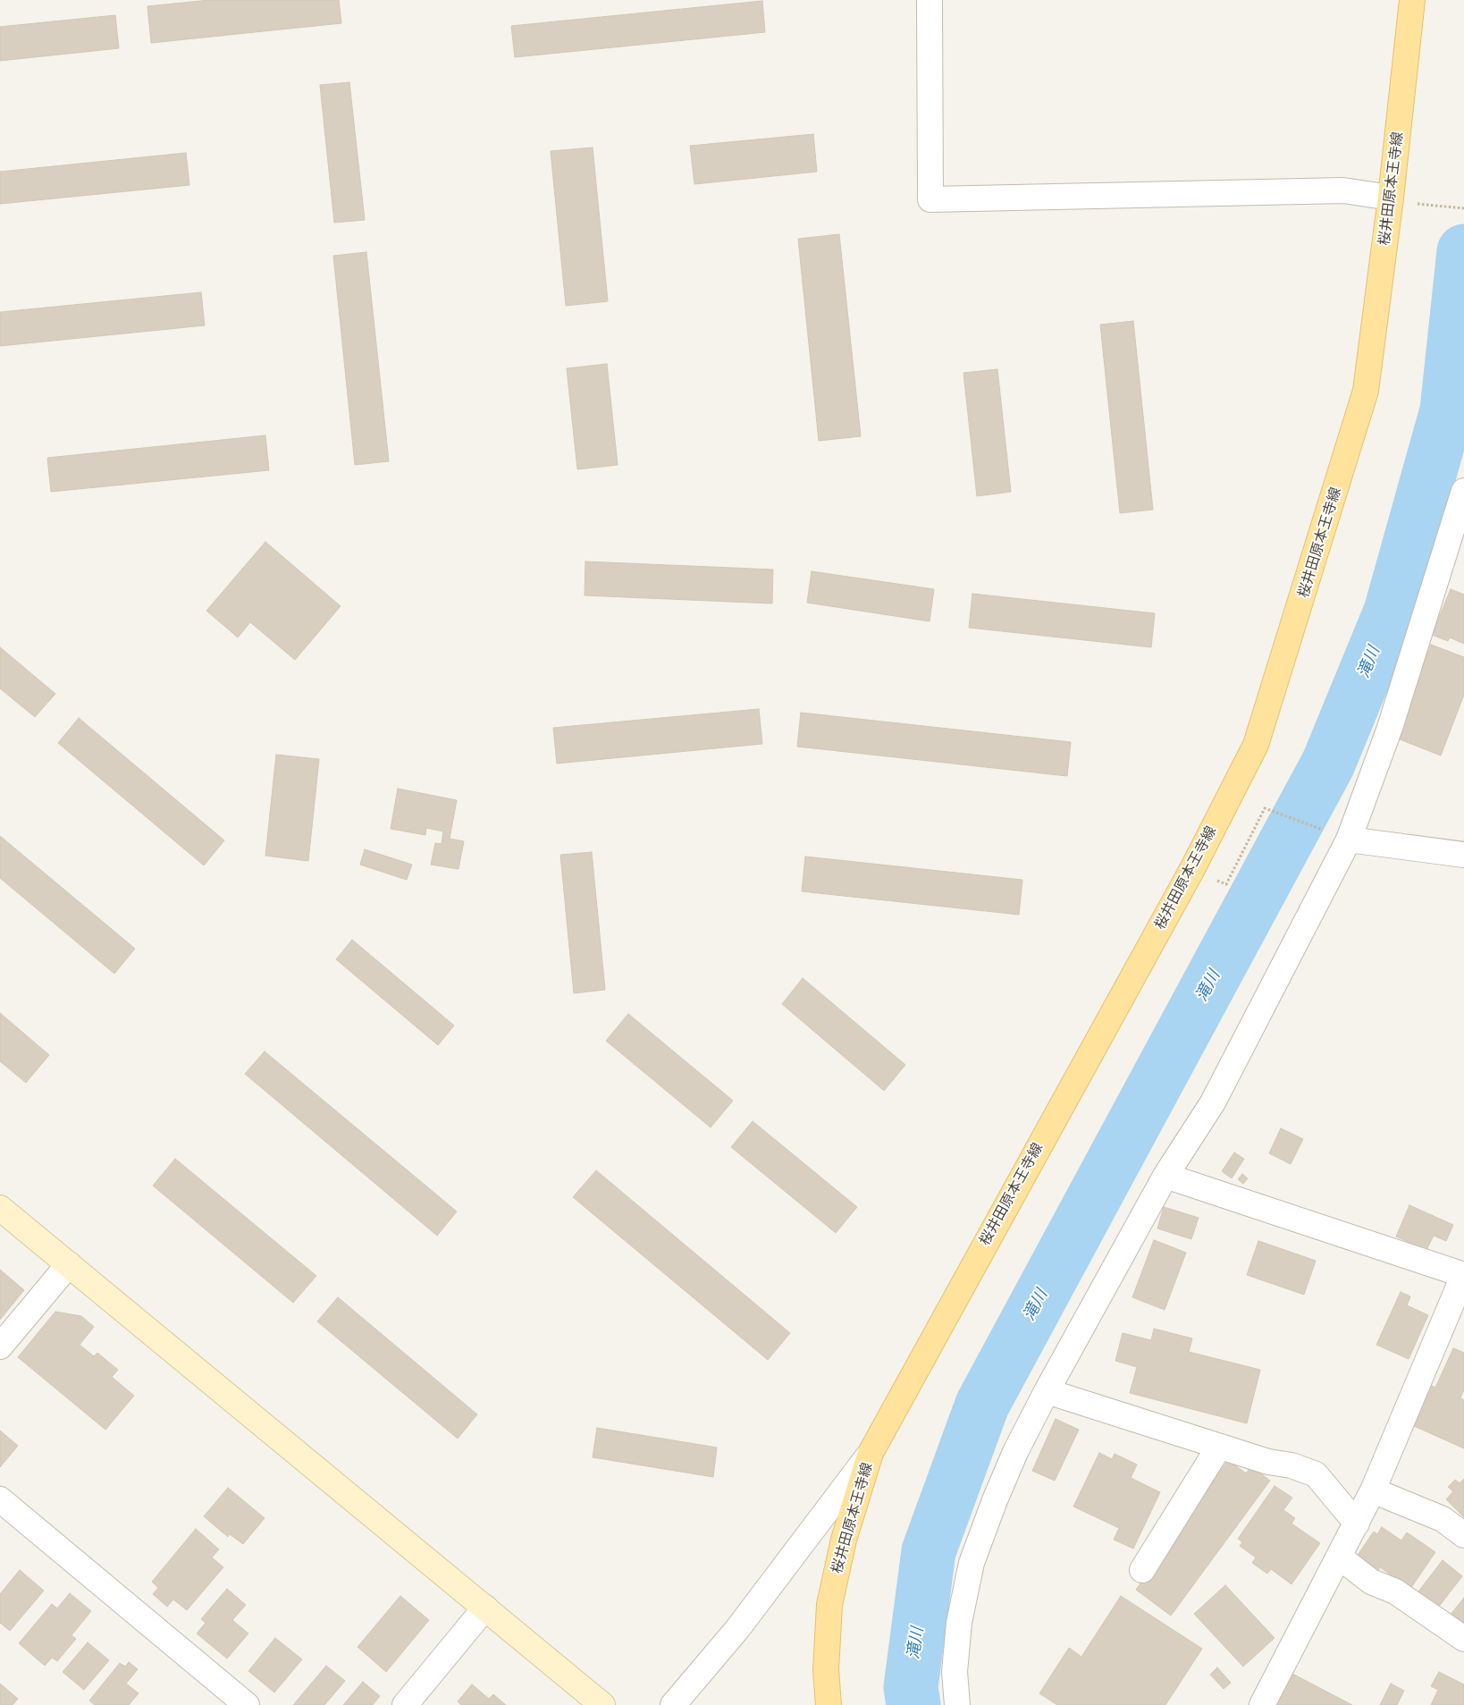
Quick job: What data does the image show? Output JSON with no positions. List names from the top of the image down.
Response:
{
  "streets": {
    "main road": ["桜井田原本王寺線"]
  },
  "water": ["滝川"]
}
